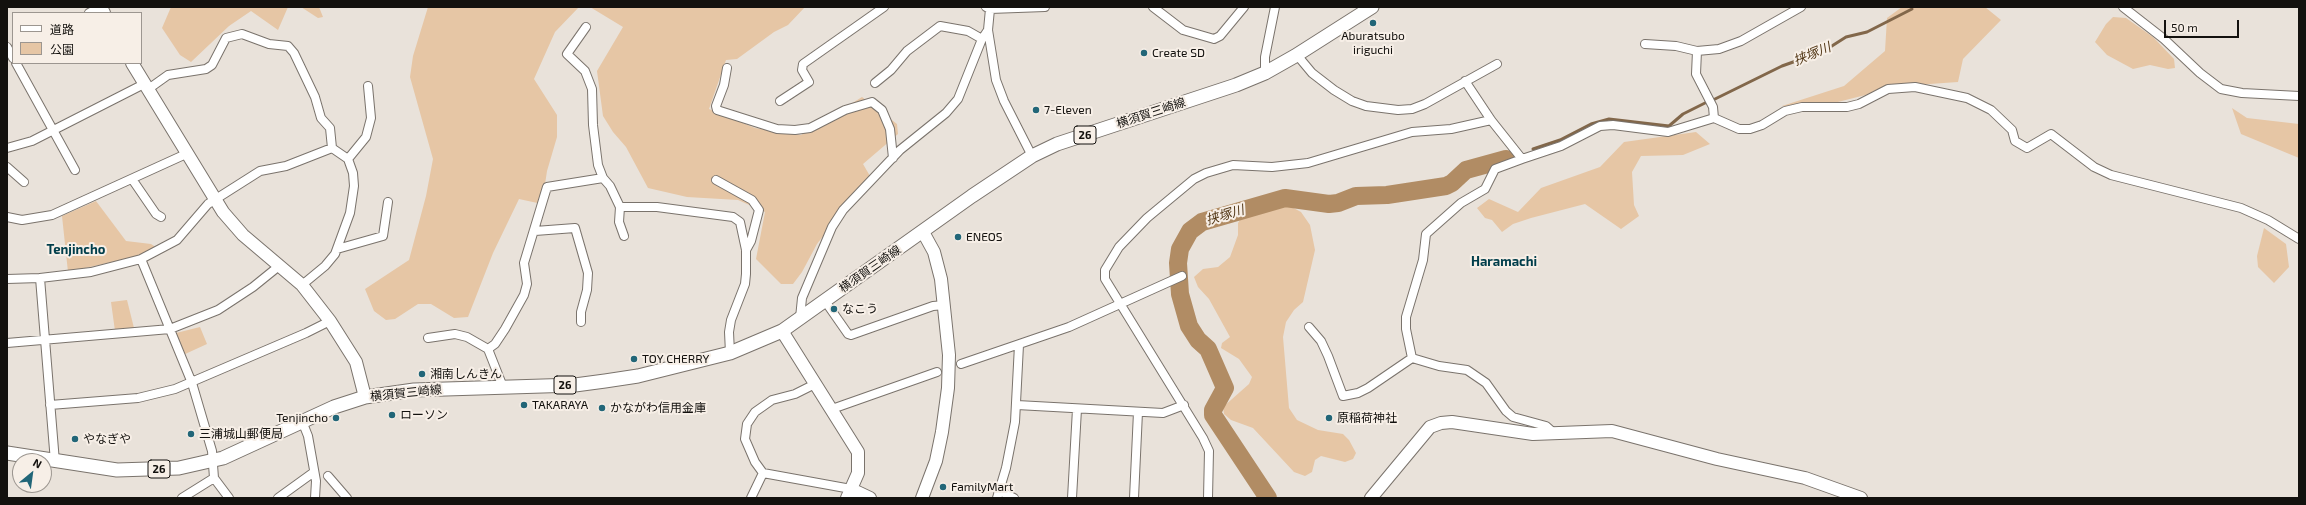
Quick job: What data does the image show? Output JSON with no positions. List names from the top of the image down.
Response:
{
  "streets": {
    "main road": ["横須賀三崎線", "26"]
  },
  "districts": ["Tenjincho", "Haramachi"],
  "water": ["挟塚川"],
  "places": [
    "Aburatsubo iriguchi",
    "Create SD",
    "7-Eleven",
    "ENEOS",
    "なこう",
    "TOY CHERRY",
    "湘南しんきん",
    "TAKARAYA",
    "かながわ信用金庫",
    "ローソン",
    "Tenjincho",
    "原稲荷神社",
    "三浦城山郵便局",
    "やなぎや",
    "FamilyMart"
  ],
  "legend": ["道路", "公園"],
  "scale_bar": "50 m",
  "north": "top right"
}
